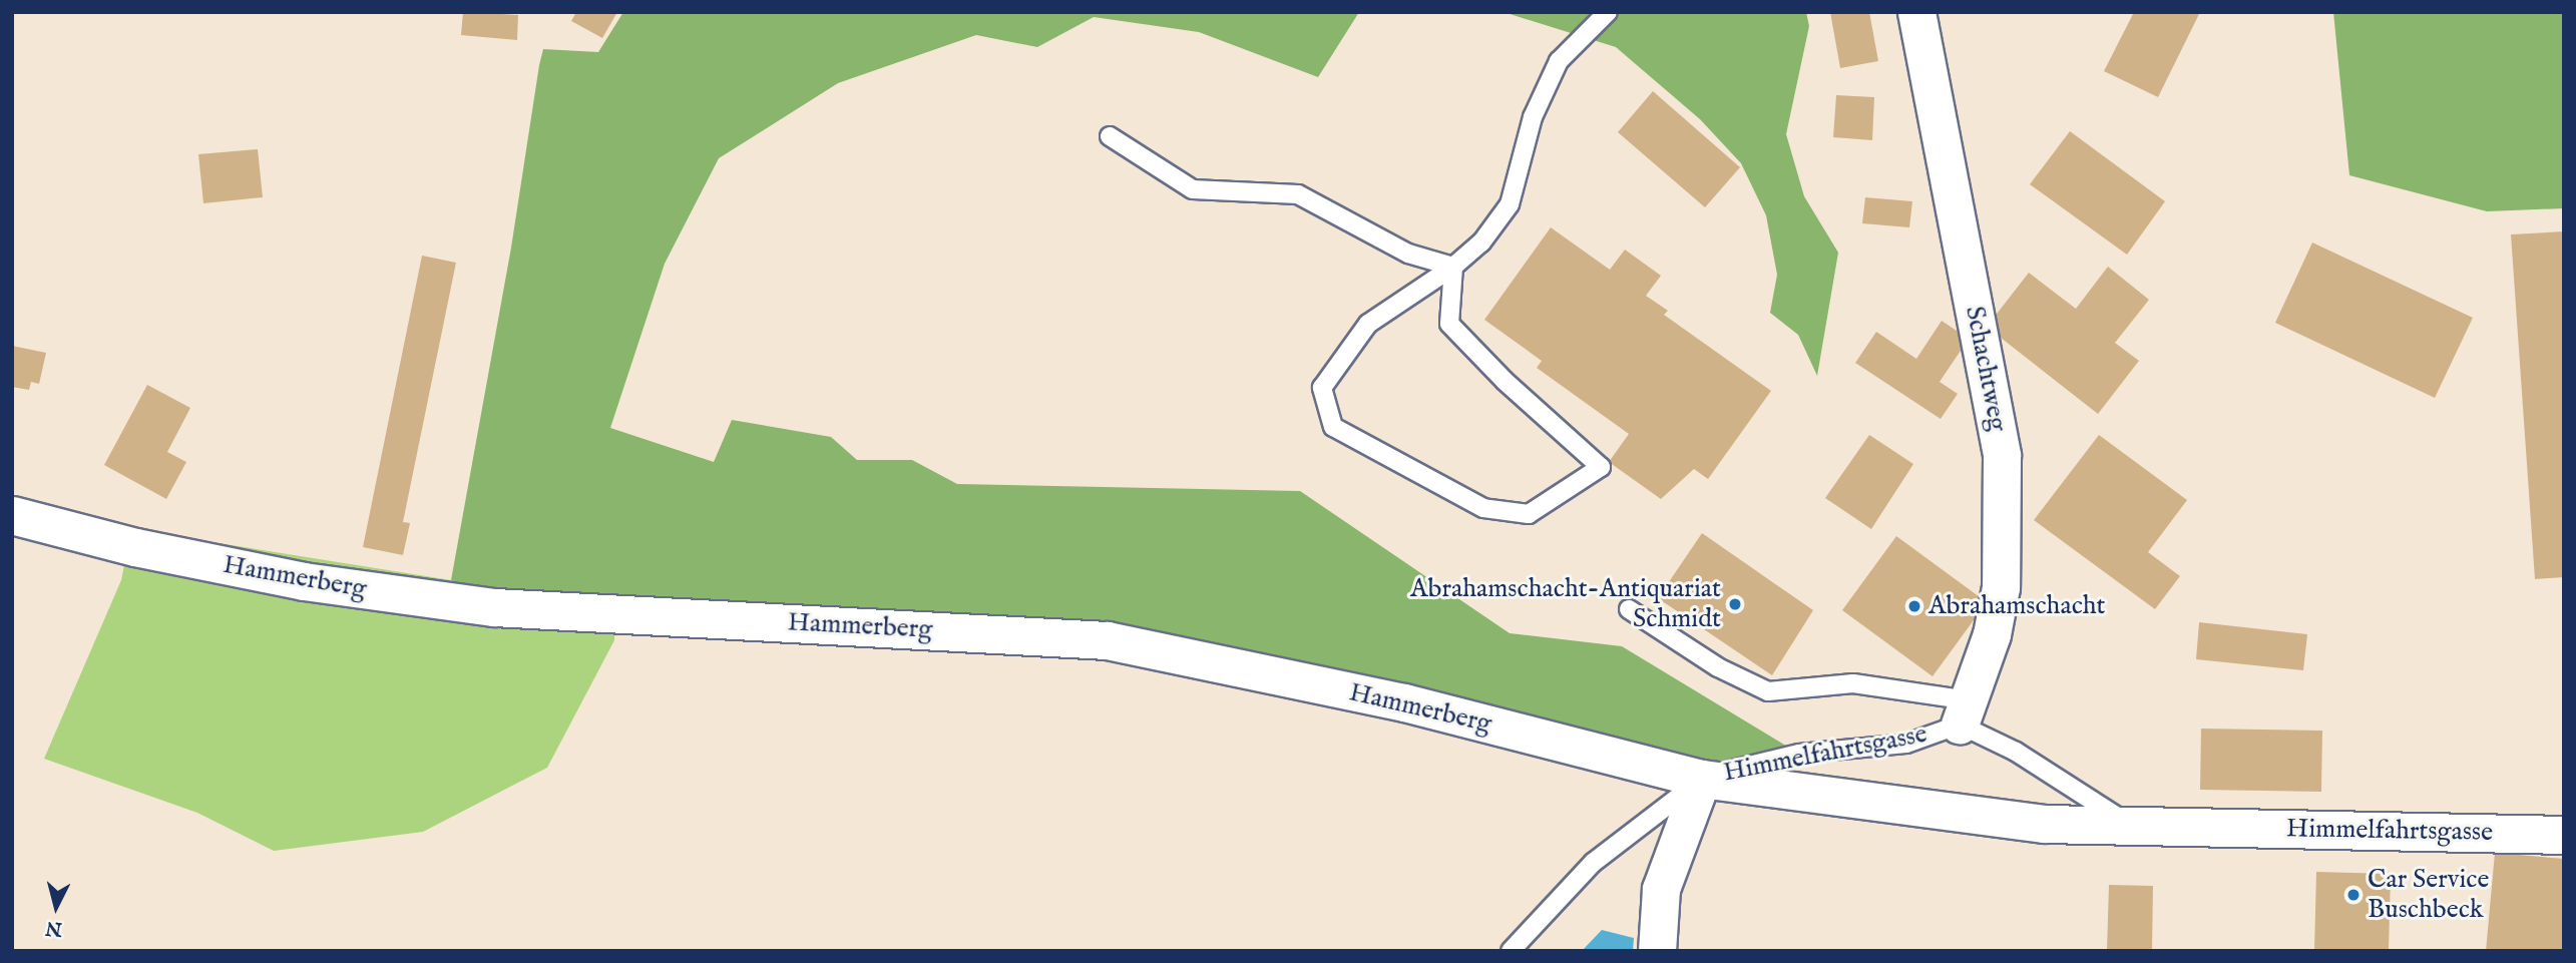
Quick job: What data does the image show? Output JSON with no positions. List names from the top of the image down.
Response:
{
  "streets": {
    "street": ["Schachtweg", "Hammerberg", "Himmelfahrtsgasse"]
  },
  "crossings": [
    ["Schachtweg", "Himmelfahrtsgasse"],
    ["Hammerberg", "Himmelfahrtsgasse"]
  ],
  "places": ["Abrahamschacht-Antiquariat Schmidt", "Abrahamschacht", "Car Service Buschbeck"],
  "north": "bottom"
}
